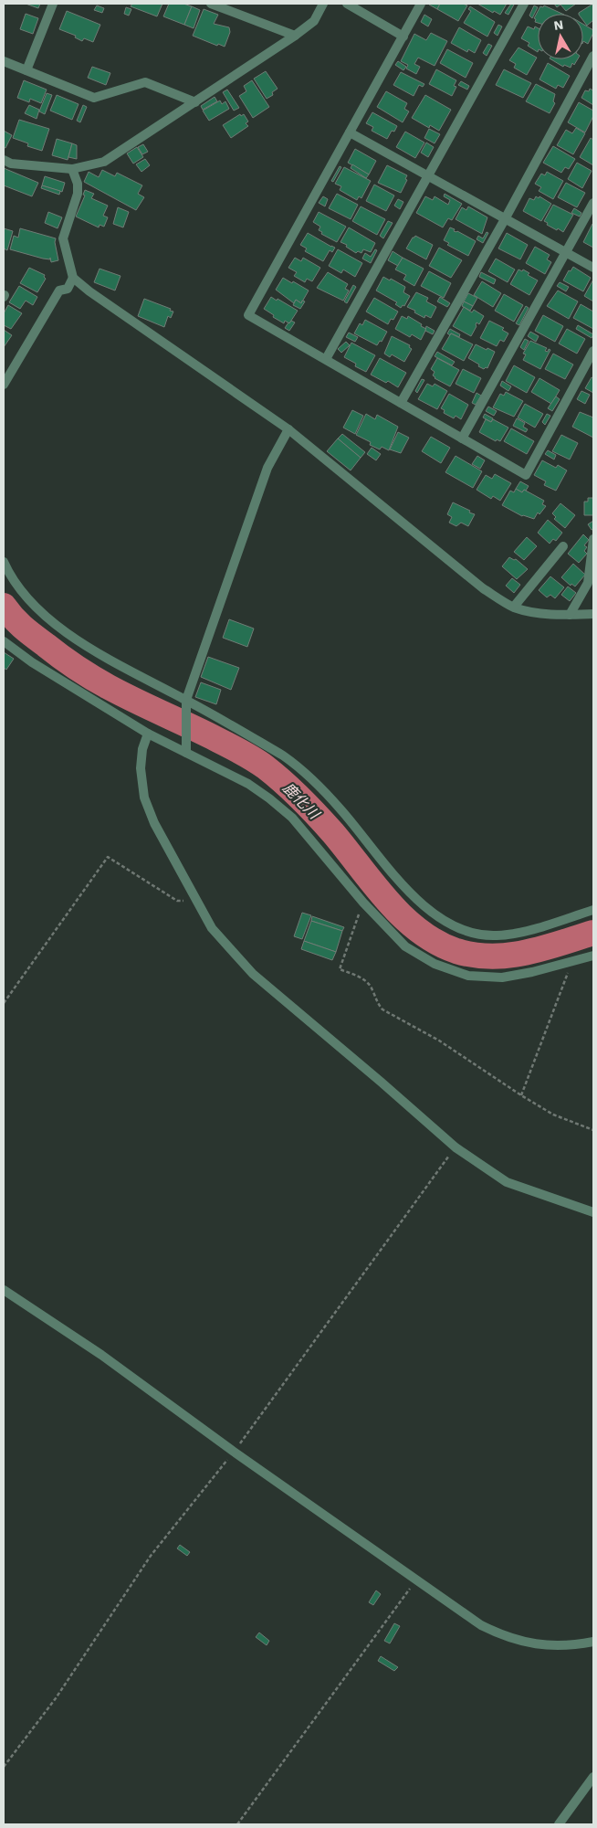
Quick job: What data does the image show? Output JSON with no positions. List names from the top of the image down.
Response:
{
  "water": ["鹿化川"],
  "north": "top"
}
